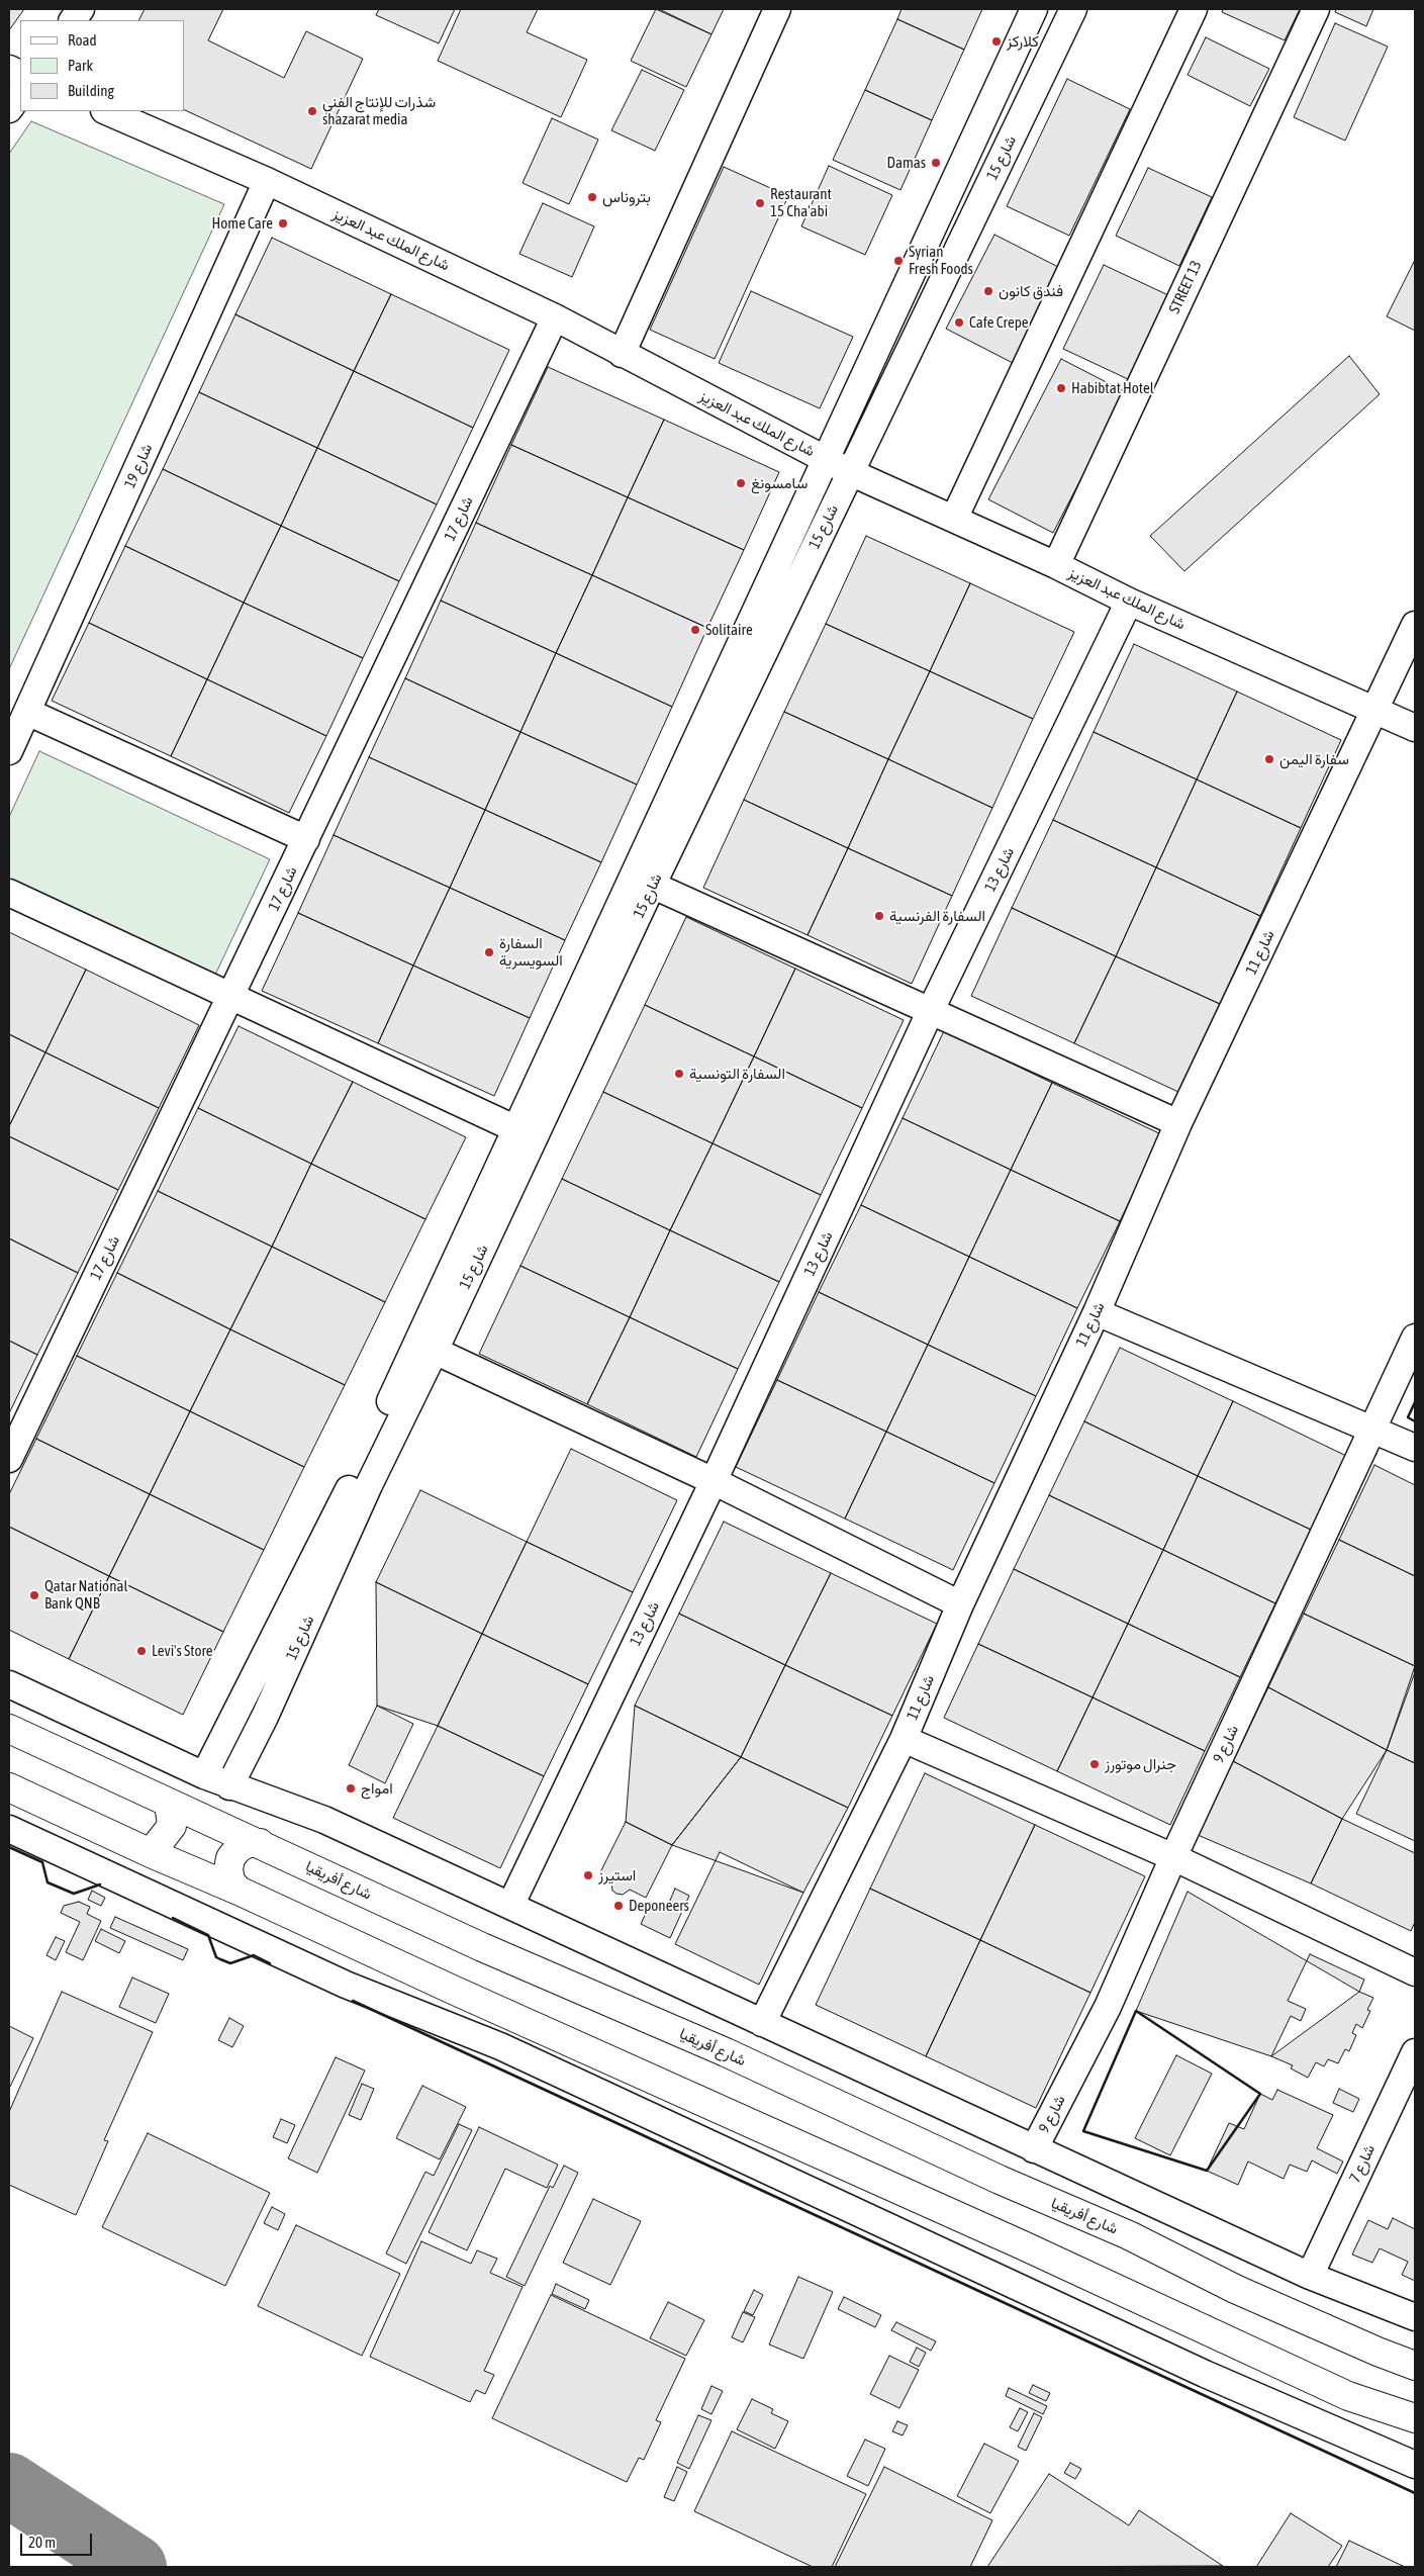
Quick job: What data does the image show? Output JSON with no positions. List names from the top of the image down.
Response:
{
  "streets": {
    "highway": ["شارع أفريقيا"],
    "street": [
      "شارع 15",
      "شارع الملك عبد العزيز",
      "STREET 13",
      "شارع 19",
      "شارع 17",
      "شارع 13",
      "شارع 11",
      "شارع 9",
      "شارع 7"
    ]
  },
  "crossings": [
    ["شارع 15", "شارع الملك عبد العزيز"],
    ["شارع الملك عبد العزيز", "STREET 13"],
    ["شارع الملك عبد العزيز", "شارع 19"],
    ["شارع الملك عبد العزيز", "شارع 17"],
    ["شارع الملك عبد العزيز", "شارع 13"],
    ["شارع الملك عبد العزيز", "شارع 11"]
  ],
  "places": [
    "كلاركز",
    "شذرات للإنتاج الفني shazarat media",
    "Damas",
    "بتروناس",
    "Restaurant 15 Cha'abi",
    "Home Care",
    "Syrian Fresh Foods",
    "فندق كانون",
    "Cafe Crepe",
    "Habibtat Hotel",
    "سامسونغ",
    "Solitaire",
    "سفارة اليمن",
    "السفارة الفرنسية",
    "السفارة السويسرية",
    "السفارة التونسية",
    "Qatar National Bank QNB",
    "Levi's Store",
    "جنرال موتورز",
    "امواج",
    "استيرز",
    "Deponeers"
  ],
  "legend": ["Road", "Park", "Building"],
  "scale_bar": "20 m"
}
